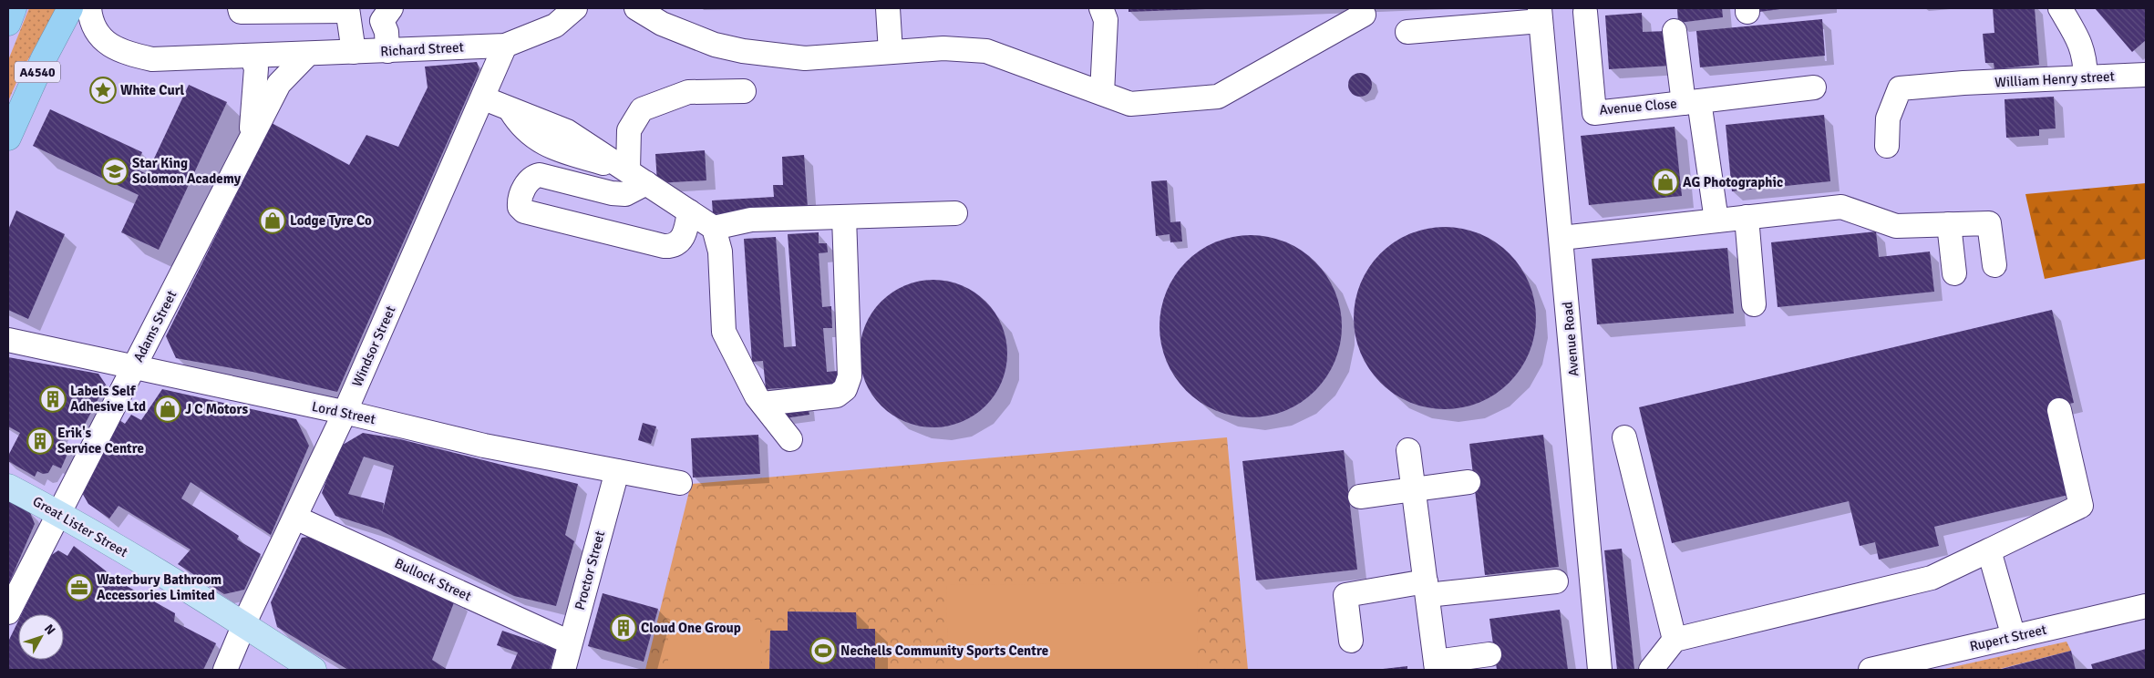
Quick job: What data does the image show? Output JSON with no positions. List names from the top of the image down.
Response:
{
  "streets": {
    "highway": ["A4540"],
    "main road": ["Great Lister Street"],
    "street": [
      "Richard Street",
      "William Henry street",
      "Avenue Close",
      "Adams Street",
      "Avenue Road",
      "Windsor Street",
      "Lord Street",
      "Proctor Street",
      "Bullock Street",
      "Rupert Street"
    ]
  },
  "crossings": [
    ["Richard Street", "Adams Street"],
    ["Richard Street", "Windsor Street"],
    ["Adams Street", "Lord Street"],
    ["Adams Street", "Great Lister Street"],
    ["Windsor Street", "Lord Street"],
    ["Windsor Street", "Great Lister Street"],
    ["Windsor Street", "Bullock Street"],
    ["Lord Street", "Proctor Street"],
    ["Proctor Street", "Bullock Street"]
  ],
  "places": {
    "place": ["White Curl"],
    "school or university": ["Star King Solomon Academy"],
    "shop": ["AG Photographic", "Lodge Tyre Co", "J C Motors"],
    "building": ["Labels Self Adhesive Ltd", "Erik's Service Centre", "Cloud One Group"],
    "office": ["Waterbury Bathroom Accessories Limited"],
    "sports": ["Nechells Community Sports Centre"]
  },
  "north": "top right"
}
